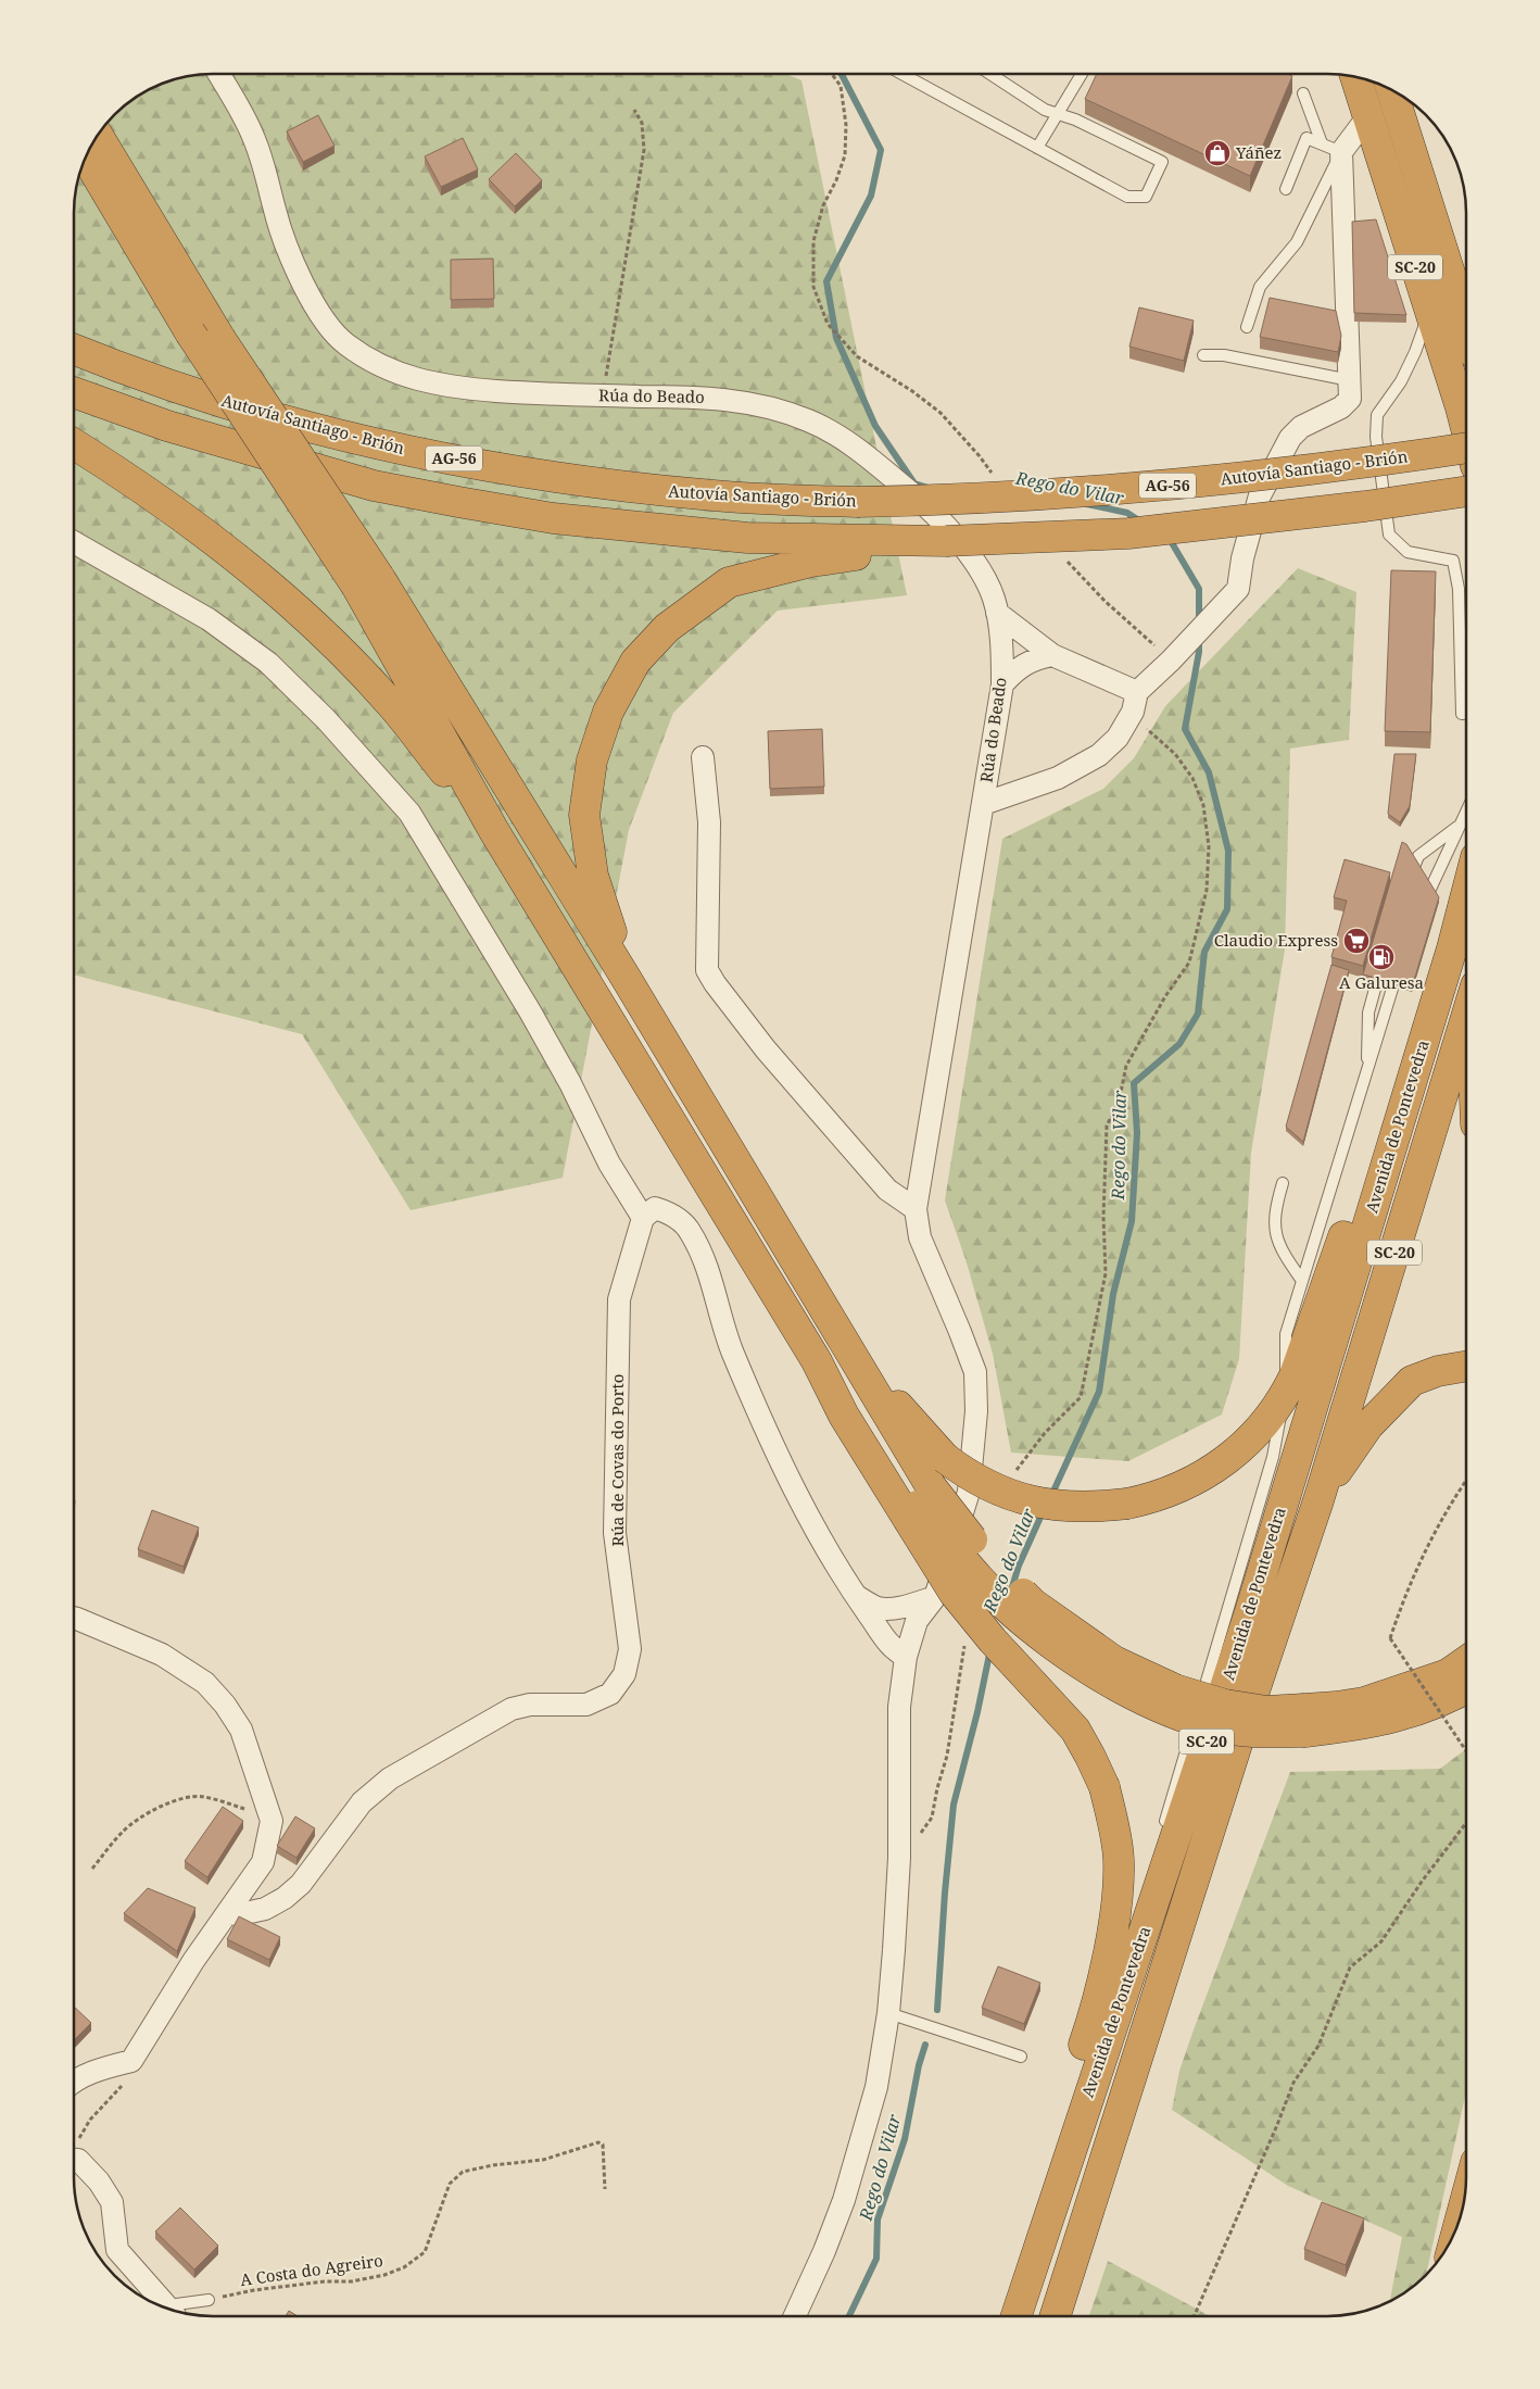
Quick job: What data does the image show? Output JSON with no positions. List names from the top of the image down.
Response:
{
  "streets": {
    "highway": [
      "SC-20",
      "Autovía Santiago - Brión",
      "AG-56",
      "Avenida de Pontevedra"
    ],
    "street": ["Rúa do Beado", "Rúa de Covas do Porto"],
    "path": ["A Costa do Agreiro"]
  },
  "water": ["Rego do Vilar"],
  "places": {
    "shop": ["Yáñez"],
    "supermarket": ["Claudio Express"],
    "fuel station": ["A Galuresa"]
  }
}
